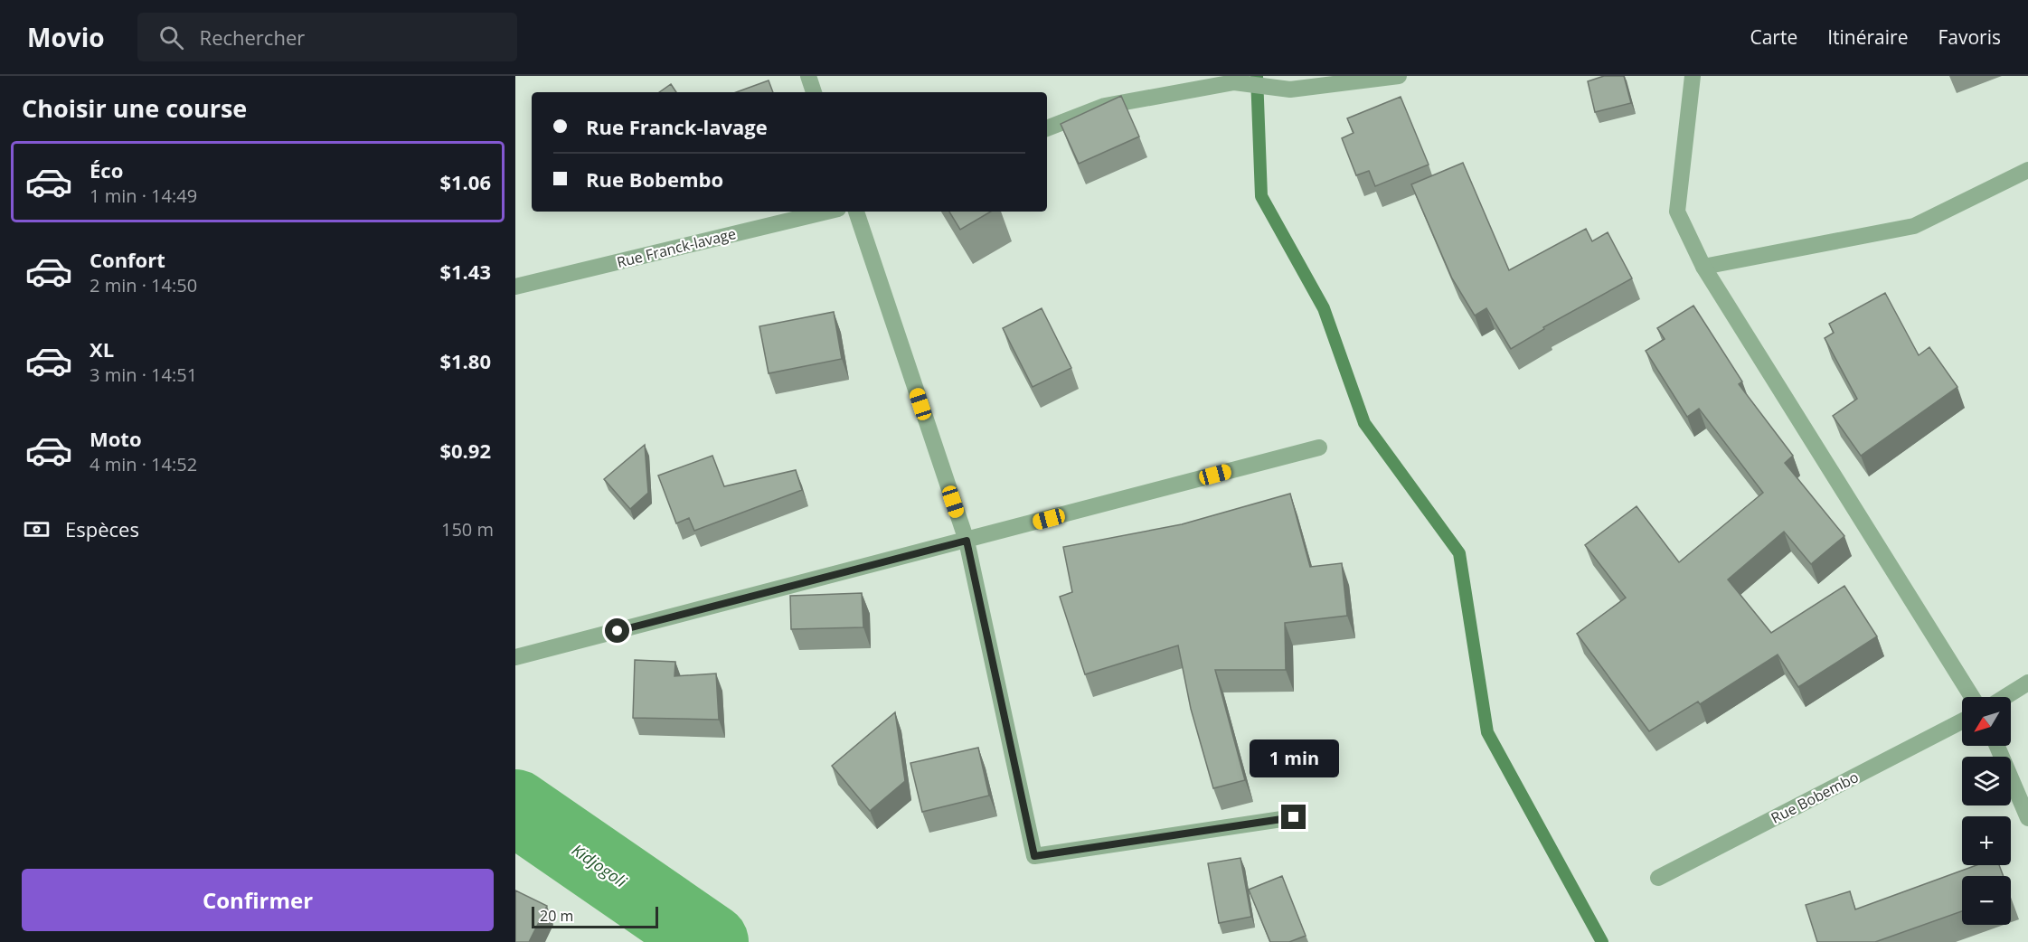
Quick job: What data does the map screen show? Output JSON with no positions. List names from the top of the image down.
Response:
{
  "streets": {
    "street": ["Rue Franck-lavage", "Rue Bobembo"]
  },
  "water": ["Kidjogoli"],
  "scale_bar": "20 m",
  "north": "bottom left",
  "page": {
    "header": "Movio",
    "search": "Rechercher",
    "nav": ["Carte", "Itinéraire", "Favoris"],
    "heading": "Choisir une course",
    "banner": ["Rue Franck-lavage", "Rue Bobembo"],
    "list": [
      {
        "name": "Éco",
        "note": "1 min · 14:49",
        "value": "$1.06"
      },
      {
        "name": "Confort",
        "note": "2 min · 14:50",
        "value": "$1.43"
      },
      {
        "name": "XL",
        "note": "3 min · 14:51",
        "value": "$1.80"
      },
      {
        "name": "Moto",
        "note": "4 min · 14:52",
        "value": "$0.92"
      }
    ],
    "pay": ["Espèces", "150 m"],
    "map_buttons": ["+", "−"],
    "bubble": "1 min",
    "buttons": "Confirmer",
    "scale": "20 m"
  }
}
